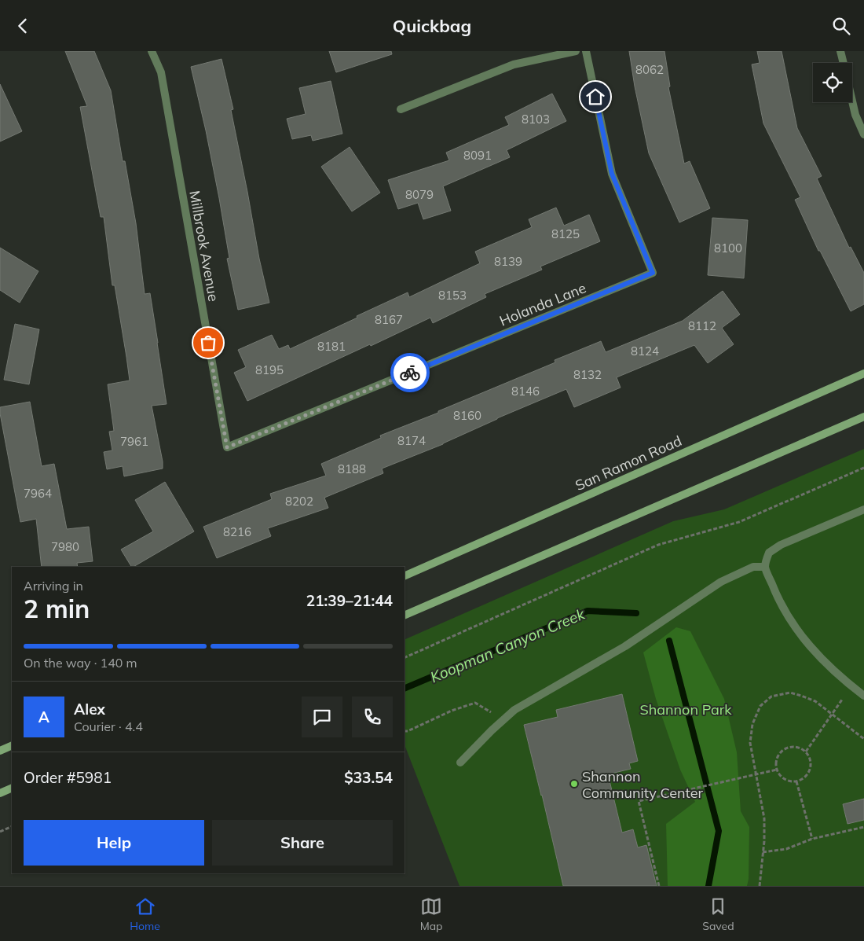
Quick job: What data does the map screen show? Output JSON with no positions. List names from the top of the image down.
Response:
{
  "streets": {
    "main road": ["San Ramon Road"],
    "street": ["Millbrook Avenue", "Holanda Lane"]
  },
  "crossings": [
    ["Millbrook Avenue", "Holanda Lane"]
  ],
  "water": ["Koopman Canyon Creek"],
  "parks": ["Shannon Park"],
  "places": ["Shannon Community Center"],
  "house_numbers": [
    "8062",
    "8103",
    "8091",
    "8079",
    "8125",
    "8100",
    "8139",
    "8153",
    "8167",
    "8112",
    "8181",
    "8124",
    "8195",
    "8132",
    "8146",
    "8160",
    "8174",
    "7961",
    "8188",
    "7964",
    "8202",
    "8216",
    "7980"
  ],
  "page": {
    "header": "Quickbag",
    "heading": ["2 min", "Arriving in", "21:39–21:44"],
    "panel": [
      "Alex",
      "Courier · 4.4",
      "Order #5981",
      "$33.54"
    ],
    "bar": "On the way · 140 m",
    "round": "A",
    "buttons": ["Help", "Share"],
    "tabs": ["Home", "Map", "Saved"]
  }
}
